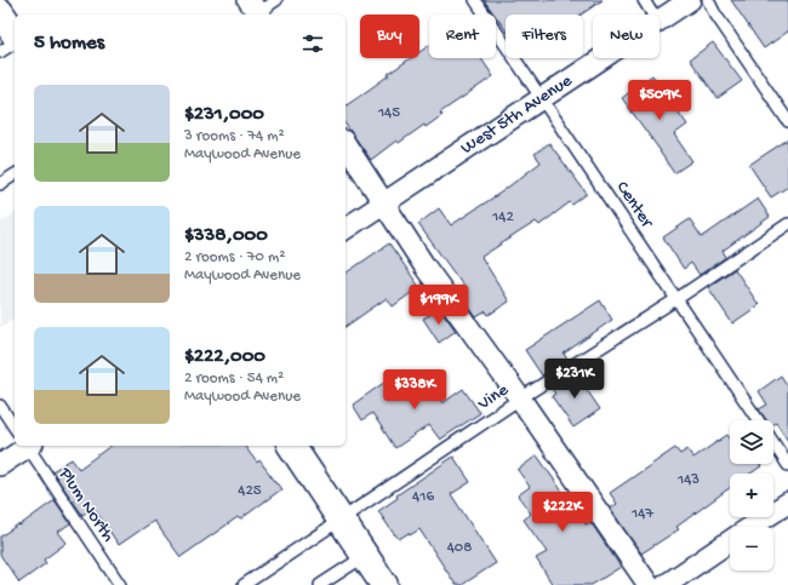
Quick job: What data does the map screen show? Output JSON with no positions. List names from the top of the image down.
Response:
{
  "streets": {
    "street": ["West 5th Avenue"],
    "lane": ["Center", "Vine", "Plum North"]
  },
  "crossings": [
    ["West 5th Avenue", "Center"],
    ["Center", "Vine"]
  ],
  "house_numbers": [
    "145",
    "142",
    "143",
    "425",
    "416",
    "147",
    "408"
  ],
  "page": {
    "chip": [
      "Buy",
      "Rent",
      "Filters",
      "New"
    ],
    "heading": "5 homes",
    "list": [
      {
        "name": "$231,000",
        "note": "3 rooms · 74 m² · Maywood Avenue"
      },
      {
        "name": "$338,000",
        "note": "2 rooms · 70 m² · Maywood Avenue"
      },
      {
        "name": "$222,000",
        "note": "2 rooms · 54 m² · Maywood Avenue"
      }
    ],
    "price": [
      "$509K",
      "$199K",
      "$231K",
      "$338K",
      "$222K"
    ],
    "map_buttons": ["+", "−"]
  }
}
